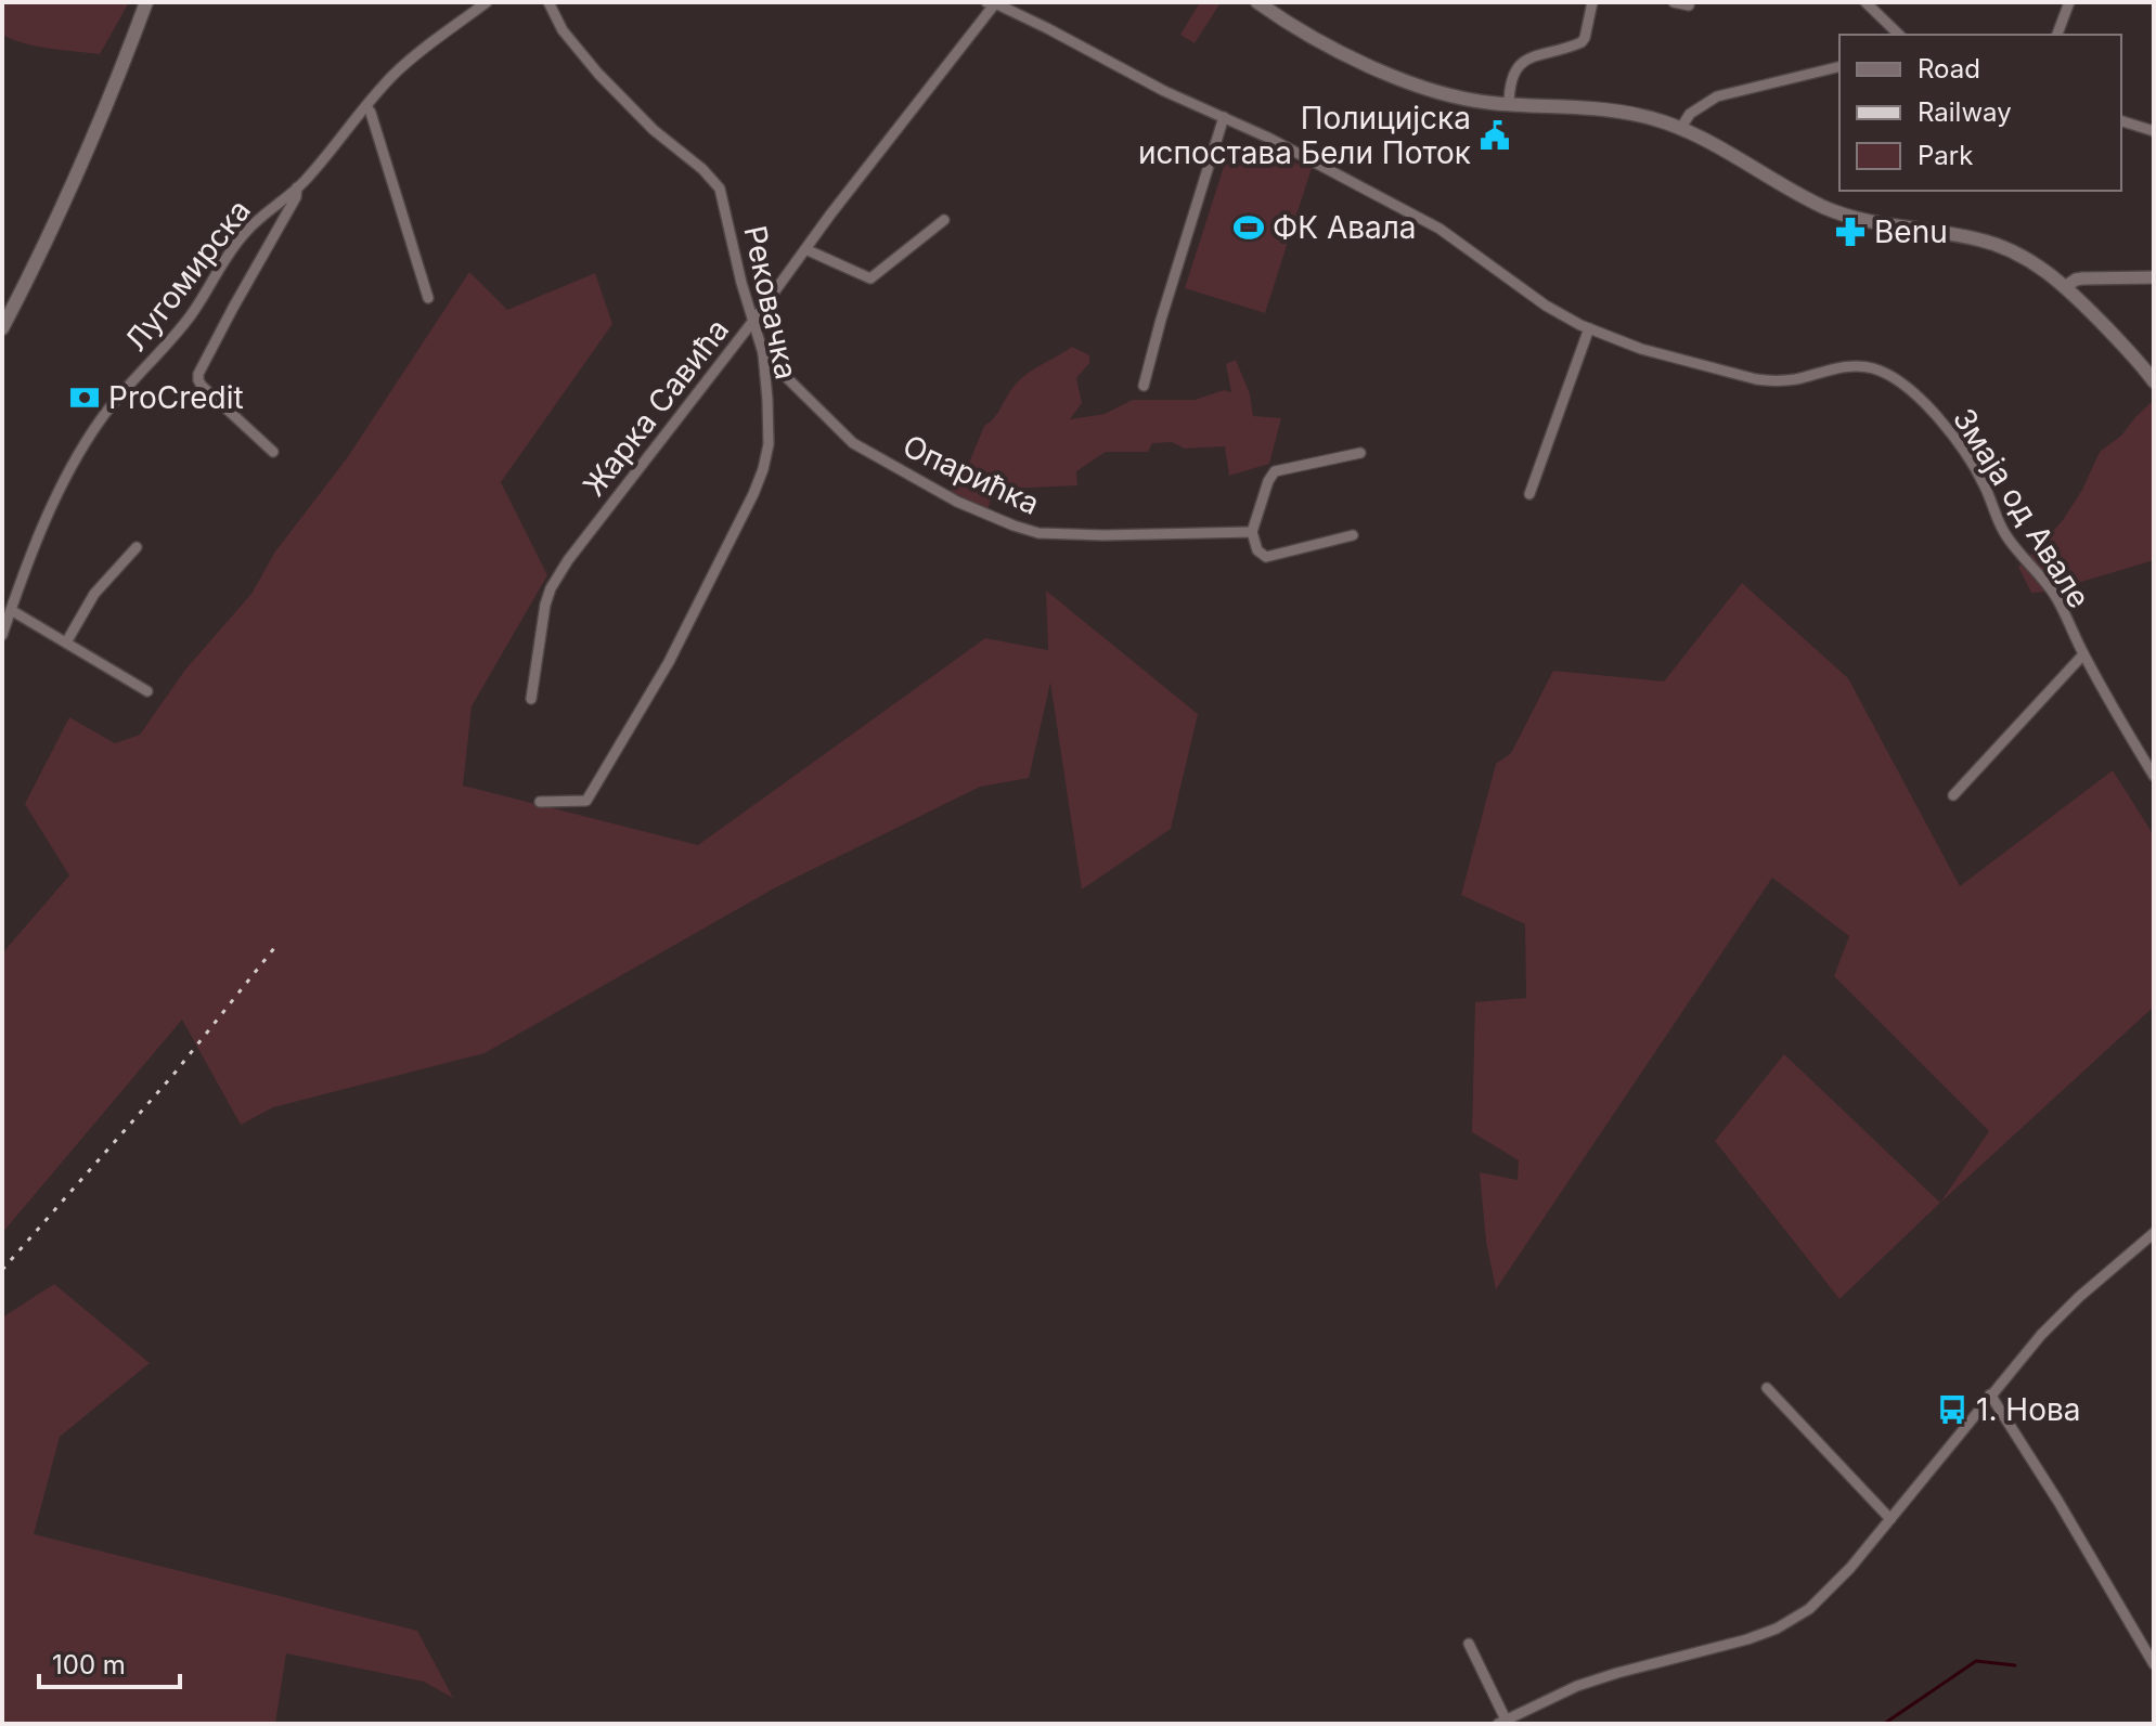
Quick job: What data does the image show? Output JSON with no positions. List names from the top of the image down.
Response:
{
  "streets": {
    "street": [
      "Лугомирска",
      "Рековачка",
      "Жарка Савића",
      "Опарићка",
      "Змаја од Авале"
    ]
  },
  "crossings": [
    ["Рековачка", "Жарка Савића"],
    ["Рековачка", "Опарићка"],
    ["Жарка Савића", "Змаја од Авале"]
  ],
  "places": {
    "public building": ["Полицијска испостава Бели Поток"],
    "sports": ["ФК Авала"],
    "pharmacy": ["Benu"],
    "bank": ["ProCredit"],
    "bus stop": ["1. Нова"]
  },
  "legend": ["Road", "Railway", "Park"],
  "scale_bar": "100 m"
}
